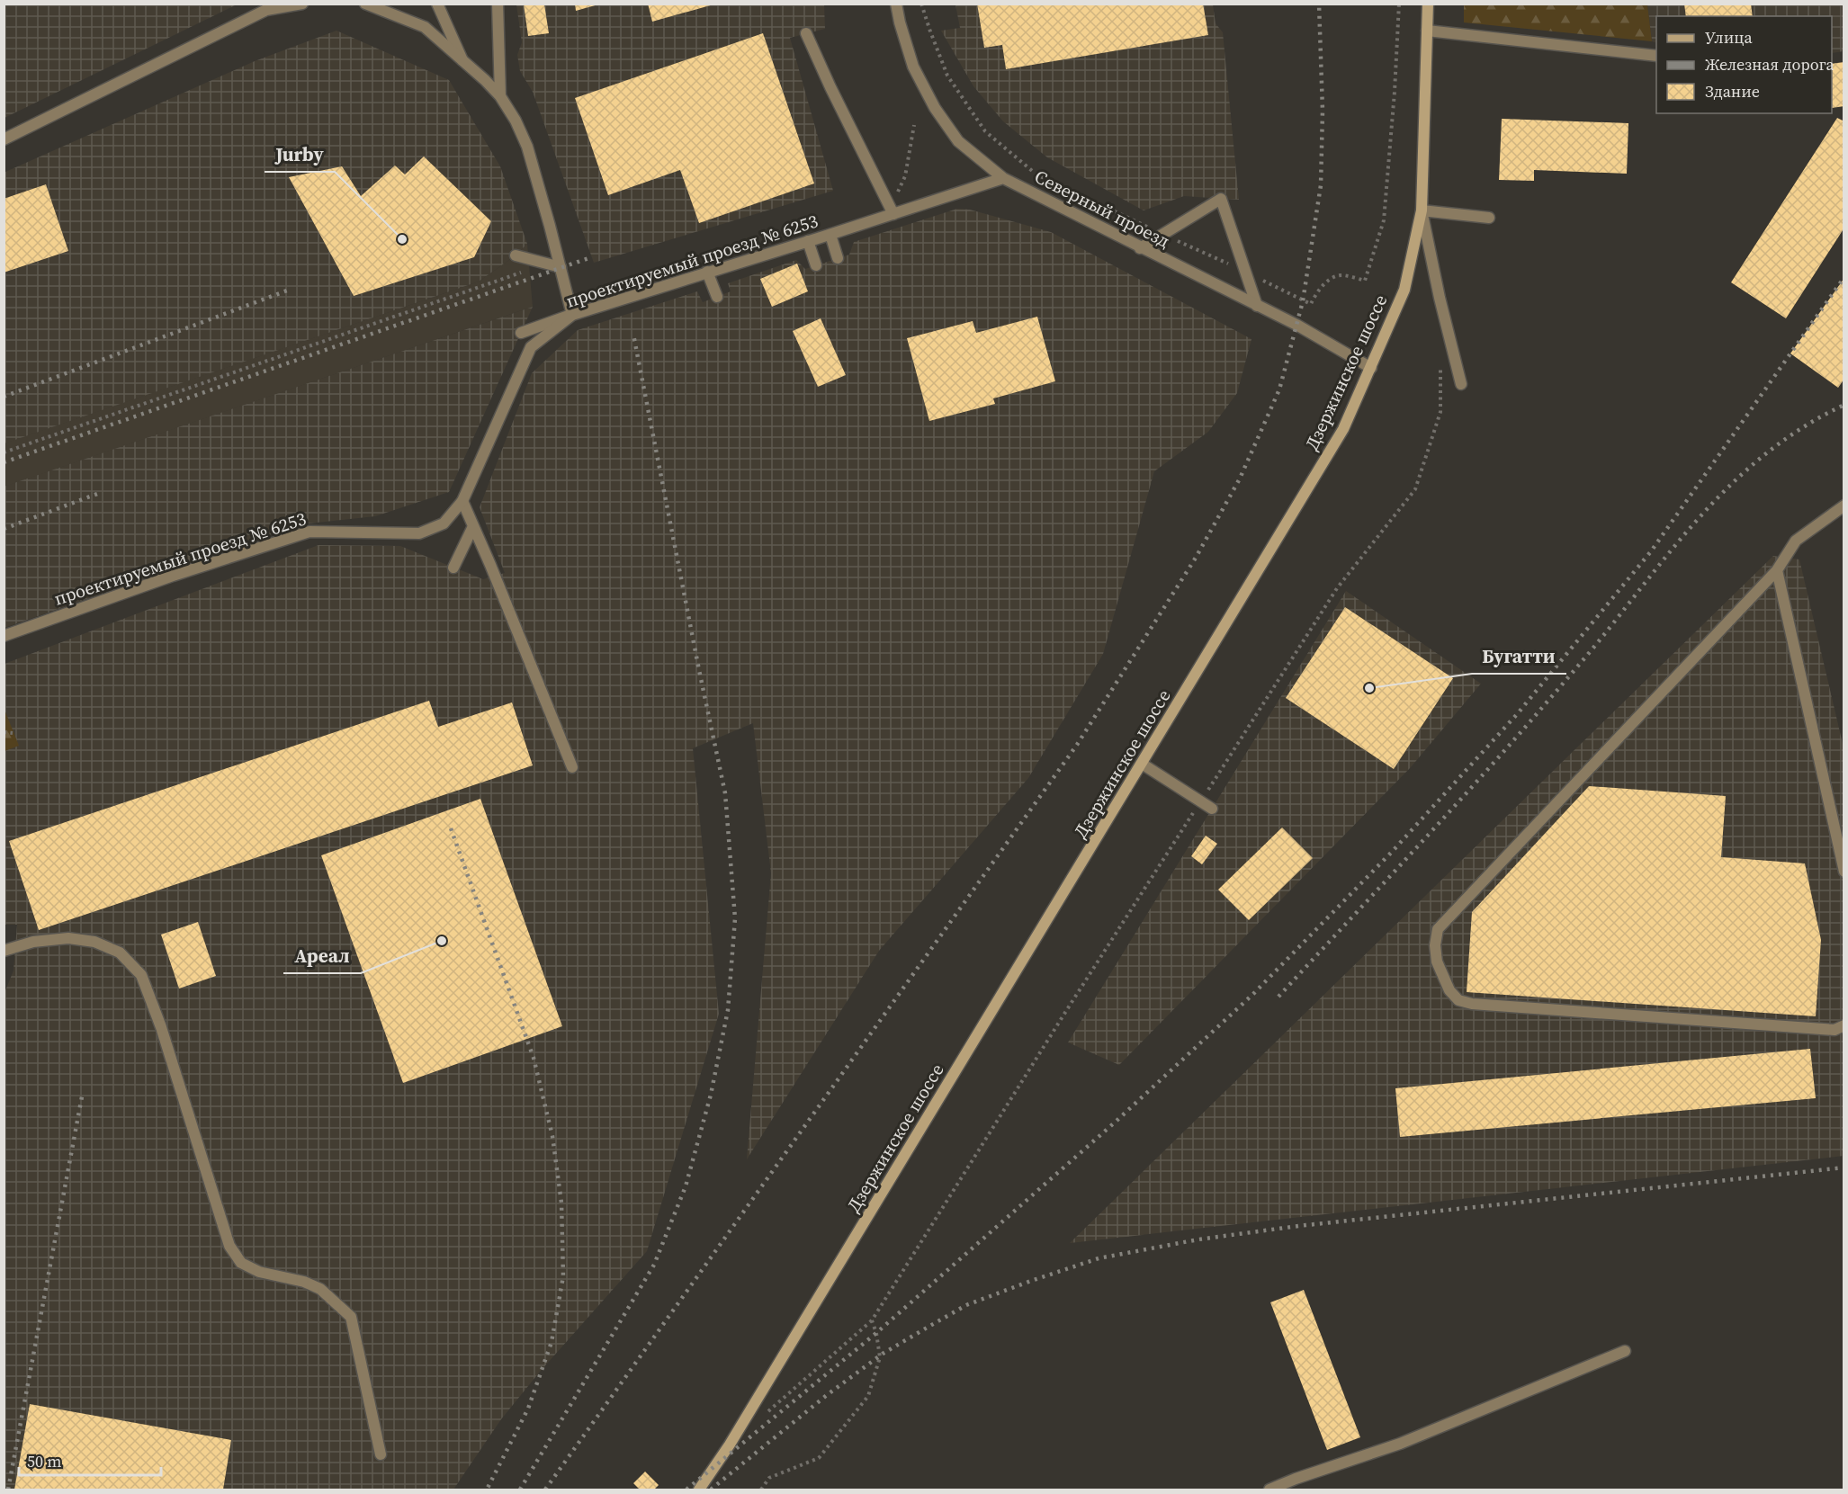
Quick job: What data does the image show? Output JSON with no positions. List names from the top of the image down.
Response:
{
  "streets": {
    "main road": ["Дзержинское шоссе"],
    "street": ["Северный проезд", "проектируемый проезд № 6253"]
  },
  "crossings": [
    ["Северный проезд", "проектируемый проезд № 6253"],
    ["Северный проезд", "Дзержинское шоссе"]
  ],
  "places": ["Jurby", "Бугатти", "Ареал"],
  "legend": ["Улица", "Железная дорога", "Здание"],
  "scale_bar": "50 m"
}
